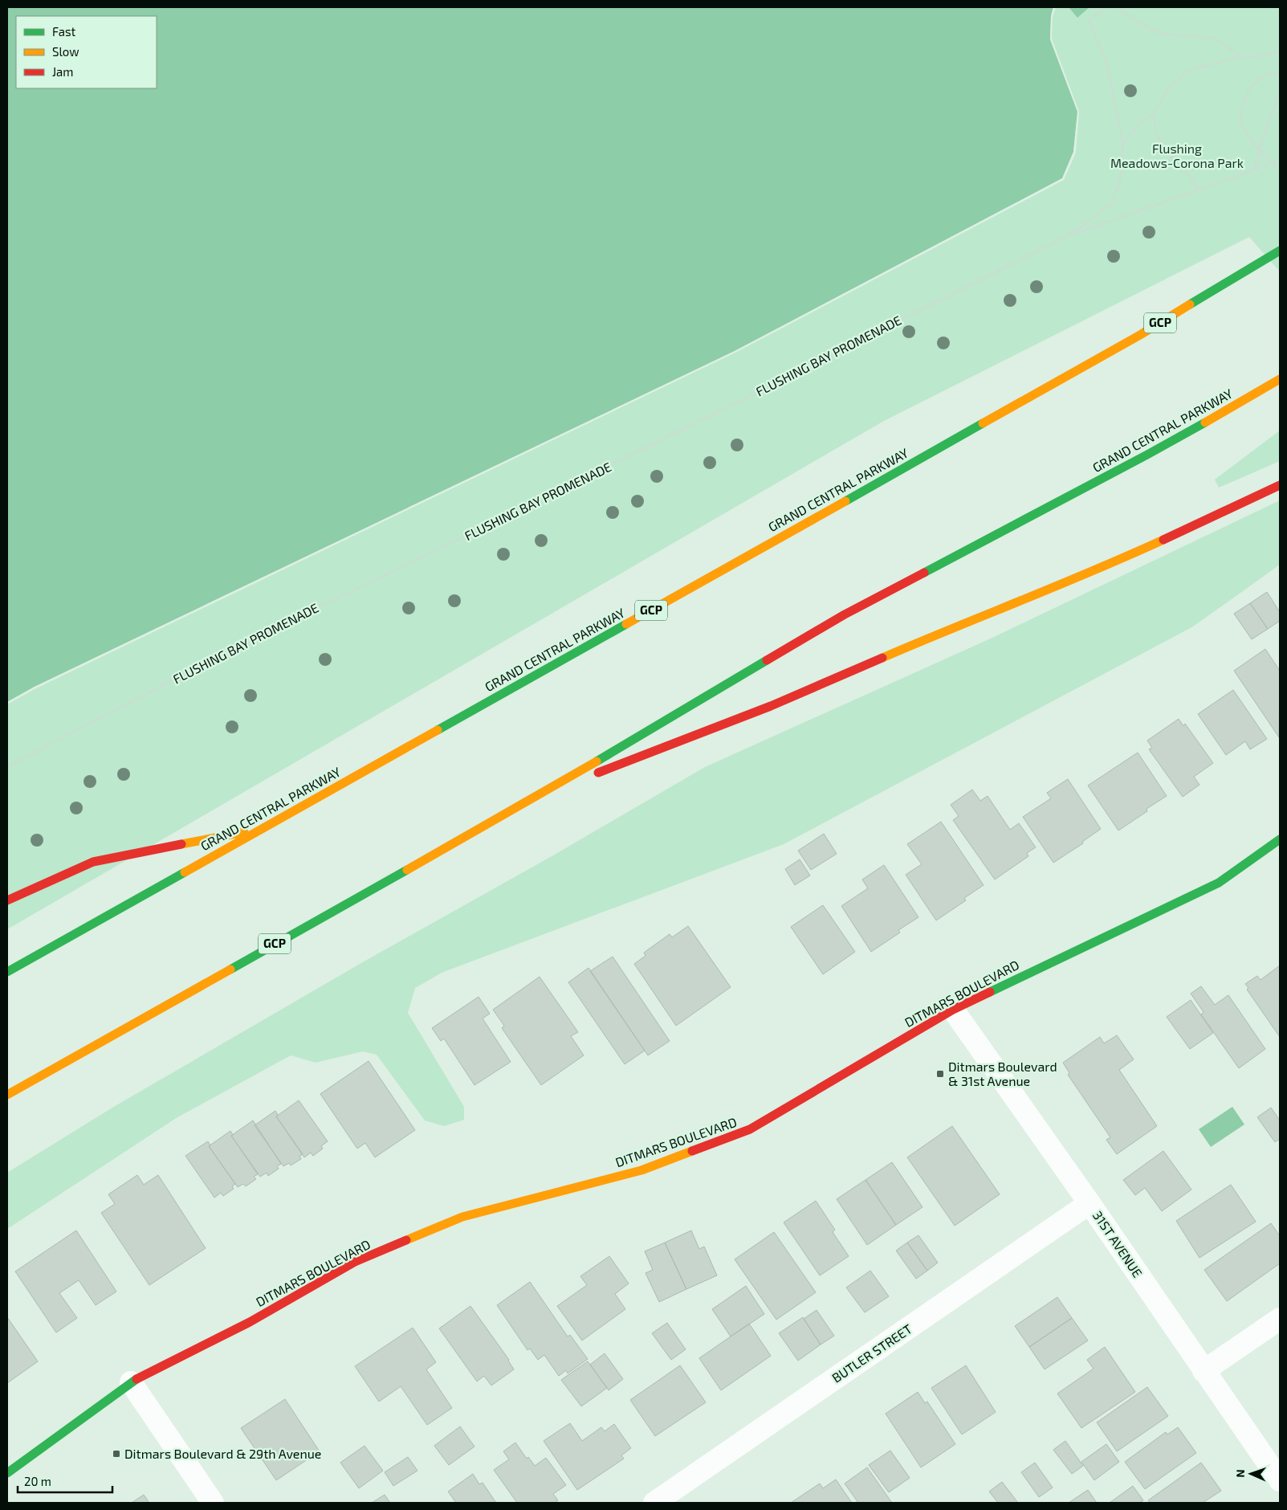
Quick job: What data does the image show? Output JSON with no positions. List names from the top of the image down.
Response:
{
  "streets": {
    "main road": ["GCP", "GRAND CENTRAL PARKWAY", "DITMARS BOULEVARD"],
    "street": ["31ST AVENUE", "BUTLER STREET"],
    "path": ["FLUSHING BAY PROMENADE"]
  },
  "crossings": [
    ["DITMARS BOULEVARD", "31ST AVENUE"],
    ["31ST AVENUE", "BUTLER STREET"]
  ],
  "parks": ["Flushing Meadows-Corona Park"],
  "places": {
    "transit": ["Ditmars Boulevard & 31st Avenue", "Ditmars Boulevard & 29th Avenue"]
  },
  "legend": ["Fast", "Slow", "Jam"],
  "scale_bar": "20 m",
  "north": "left"
}
